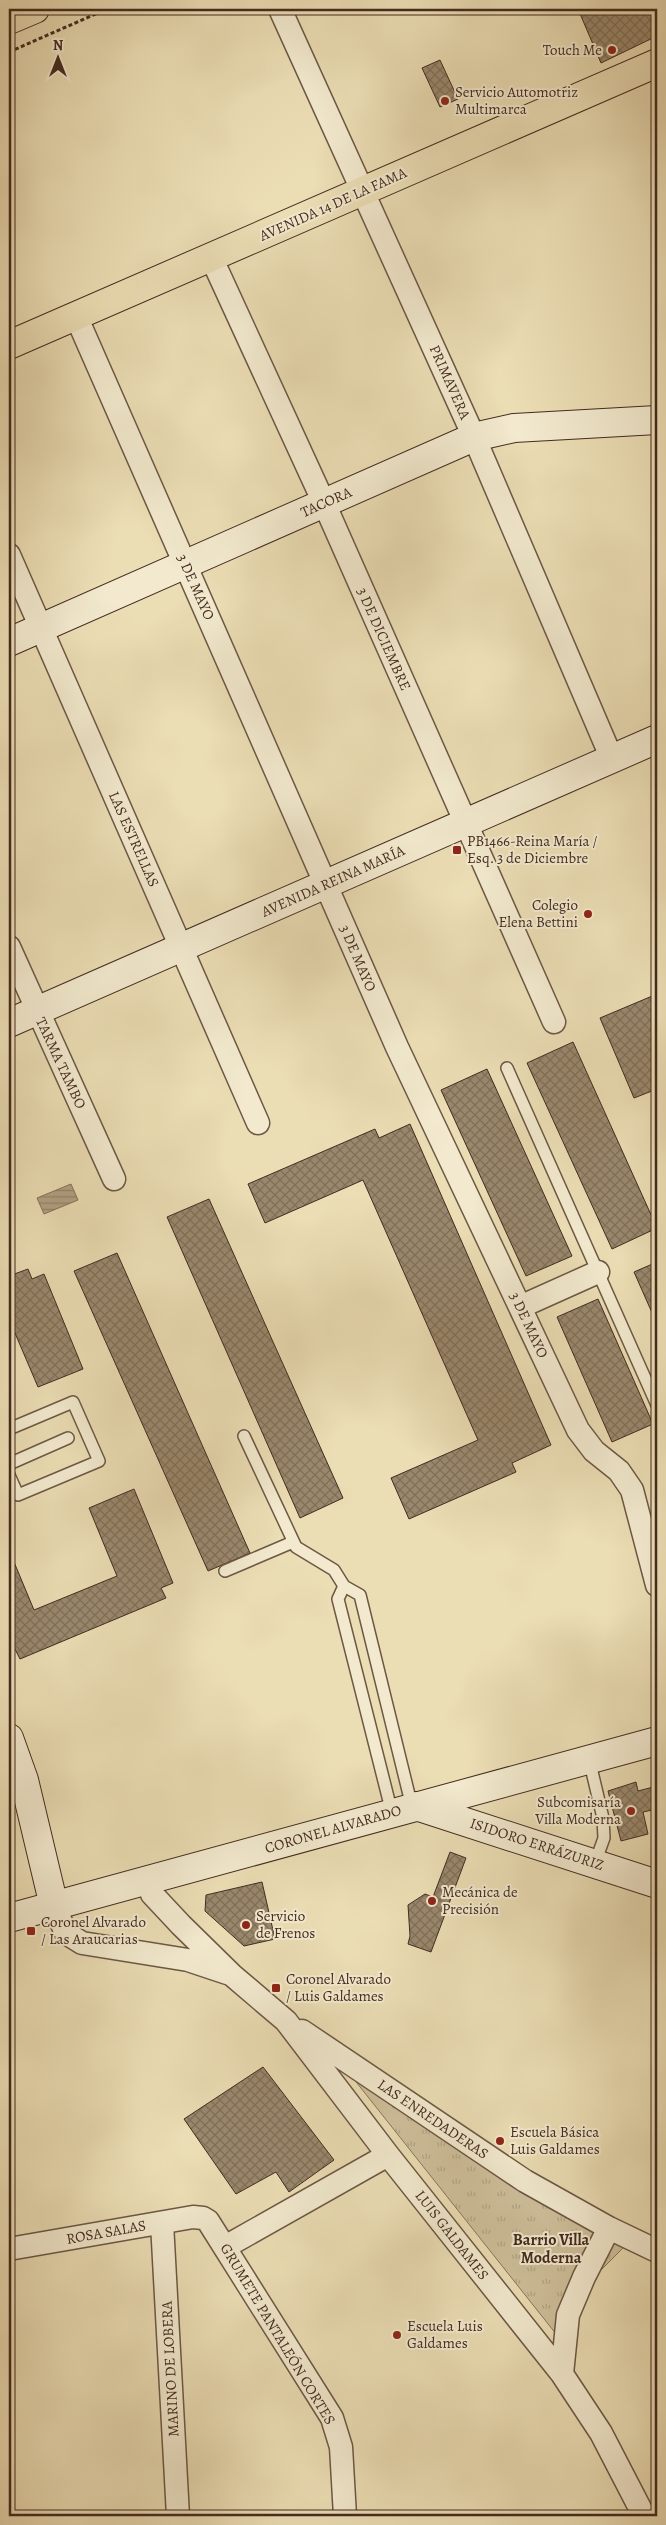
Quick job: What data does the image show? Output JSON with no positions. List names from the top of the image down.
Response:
{
  "streets": {
    "main road": ["AVENIDA 14 DE LA FAMA"],
    "street": [
      "PRIMAVERA",
      "TACORA",
      "3 DE MAYO",
      "3 DE DICIEMBRE",
      "LAS ESTRELLAS",
      "AVENIDA REINA MARÍA",
      "TARMA TAMBO",
      "CORONEL ALVARADO",
      "ISIDORO ERRÁZURIZ",
      "LAS ENREDADERAS",
      "ROSA SALAS",
      "LUIS GALDAMES",
      "GRUMETE PANTALEÓN CORTES",
      "MARINO DE LOBERA"
    ]
  },
  "crossings": [
    ["AVENIDA 14 DE LA FAMA", "PRIMAVERA"],
    ["AVENIDA 14 DE LA FAMA", "3 DE MAYO"],
    ["AVENIDA 14 DE LA FAMA", "3 DE DICIEMBRE"],
    ["PRIMAVERA", "TACORA"],
    ["PRIMAVERA", "AVENIDA REINA MARÍA"],
    ["TACORA", "3 DE MAYO"],
    ["TACORA", "3 DE DICIEMBRE"],
    ["TACORA", "LAS ESTRELLAS"],
    ["3 DE MAYO", "AVENIDA REINA MARÍA"],
    ["3 DE DICIEMBRE", "AVENIDA REINA MARÍA"],
    ["LAS ESTRELLAS", "AVENIDA REINA MARÍA"],
    ["AVENIDA REINA MARÍA", "TARMA TAMBO"],
    ["CORONEL ALVARADO", "ISIDORO ERRÁZURIZ"],
    ["CORONEL ALVARADO", "LUIS GALDAMES"],
    ["LAS ENREDADERAS", "LUIS GALDAMES"],
    ["ROSA SALAS", "GRUMETE PANTALEÓN CORTES"],
    ["ROSA SALAS", "MARINO DE LOBERA"]
  ],
  "districts": ["Barrio Villa Moderna"],
  "places": {
    "other": [
      "Touch Me",
      "Servicio Automotriz Multimarca",
      "Colegio Elena Bettini",
      "Subcomisaría Villa Moderna",
      "Mecánica de Precisión",
      "Servicio de Frenos",
      "Escuela Básica Luis Galdames",
      "Escuela Luis Galdames"
    ],
    "transit": ["PB1466-Reina María / Esq. 3 de Diciembre", "Coronel Alvarado / Las Araucarias", "Coronel Alvarado / Luis Galdames"]
  },
  "north": "top"
}
